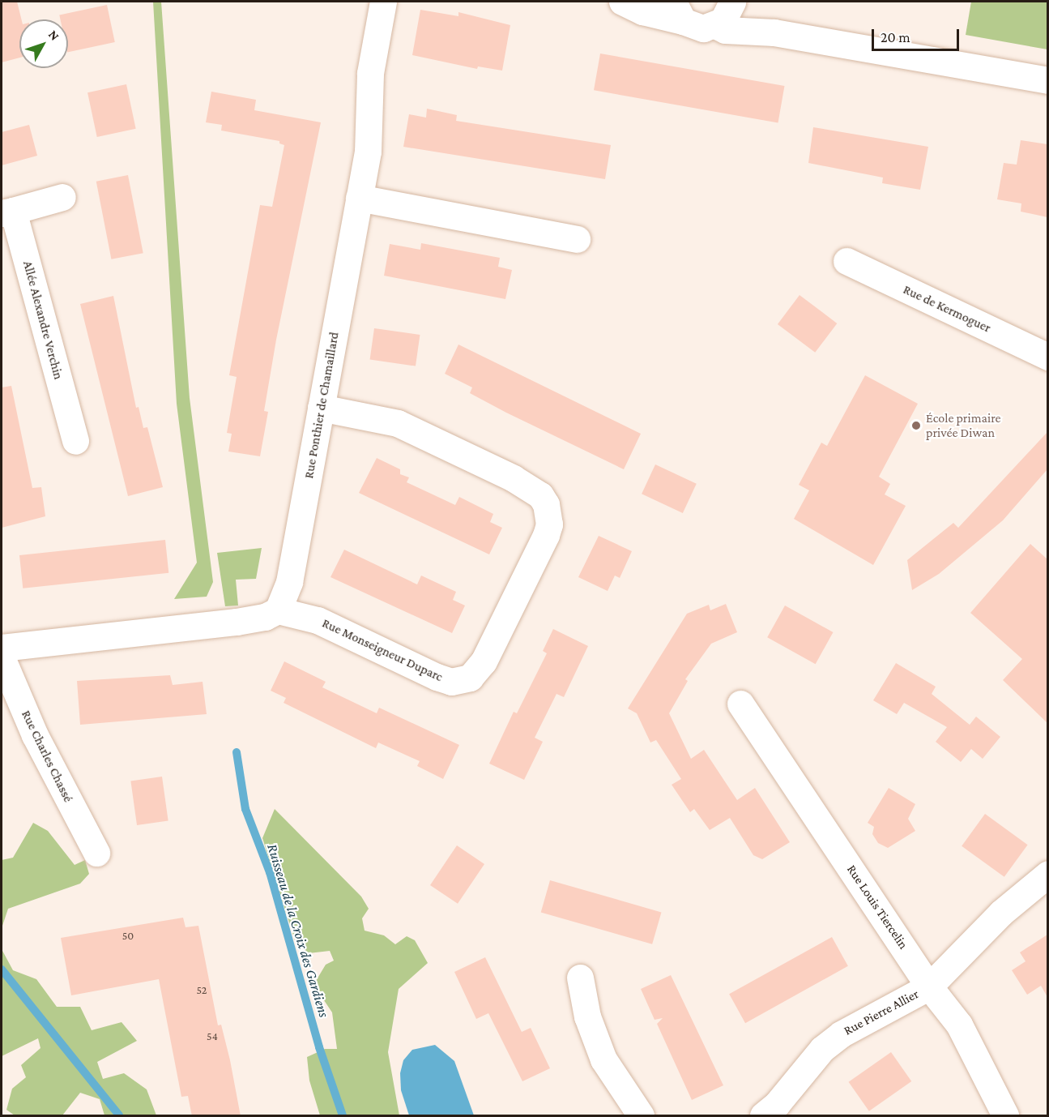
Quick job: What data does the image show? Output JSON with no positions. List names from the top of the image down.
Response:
{
  "streets": {
    "street": [
      "Rue de Kermoguer",
      "Allée Alexandre Verchin",
      "Rue Ponthier de Chamaillard",
      "Rue Monseigneur Duparc",
      "Rue Charles Chassé",
      "Rue Louis Tiercelin",
      "Rue Pierre Allier"
    ]
  },
  "crossings": [
    ["Rue Ponthier de Chamaillard", "Rue Monseigneur Duparc"],
    ["Rue Louis Tiercelin", "Rue Pierre Allier"]
  ],
  "water": ["Ruisseau de la Croix des Gardiens"],
  "places": ["École primaire privée Diwan"],
  "house_numbers": ["50", "52", "54"],
  "scale_bar": "20 m",
  "north": "top right"
}
